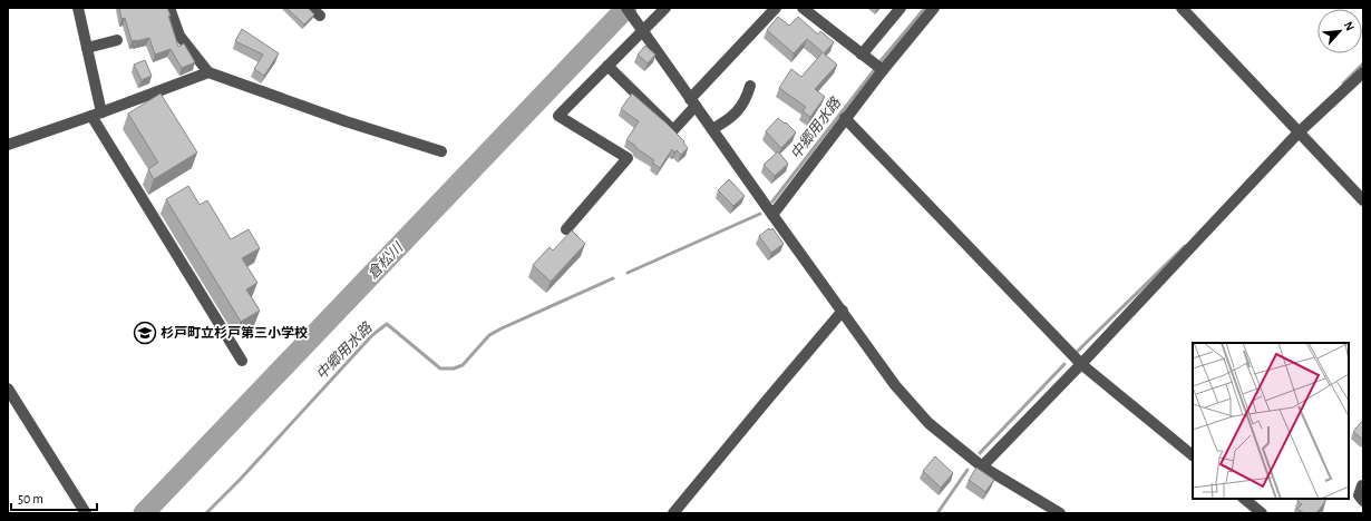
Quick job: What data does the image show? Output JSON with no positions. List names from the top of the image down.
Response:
{
  "water": ["中郷用水路", "倉松川"],
  "places": {
    "school or university": ["杉戸町立杉戸第三小学校"]
  },
  "scale_bar": "50 m",
  "north": "top right"
}
